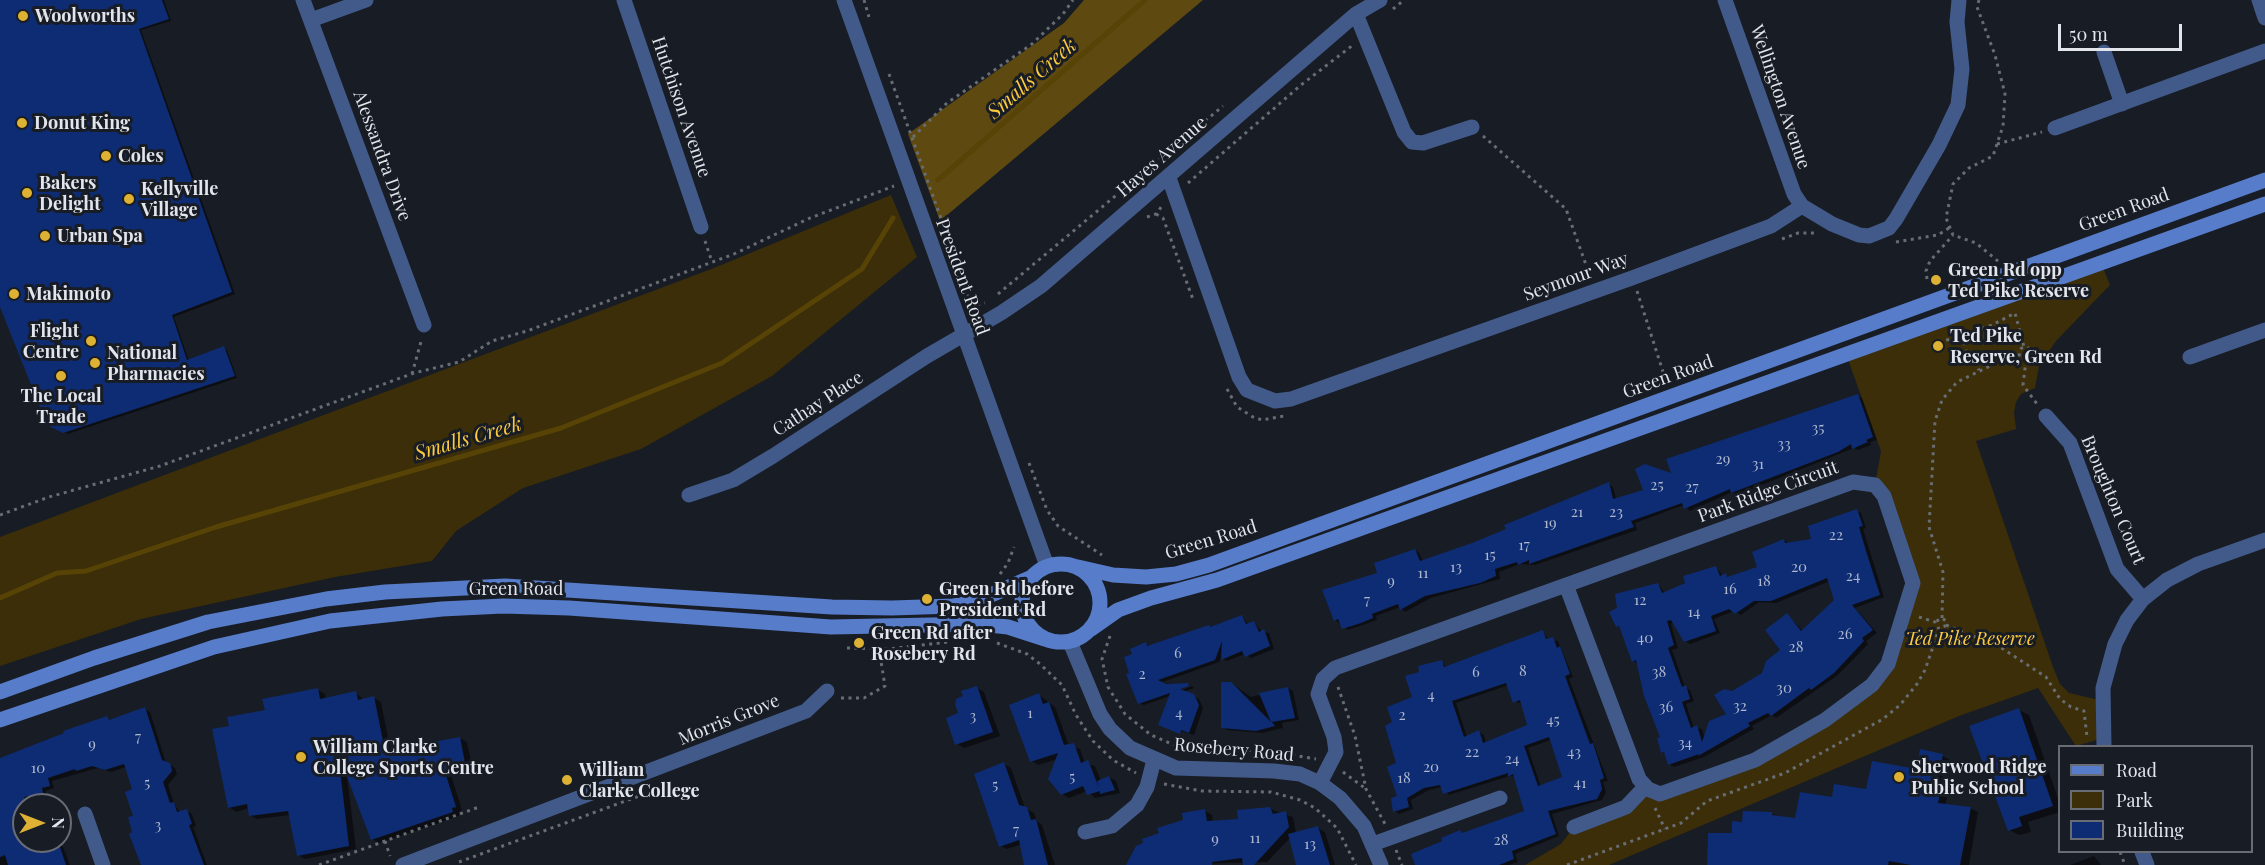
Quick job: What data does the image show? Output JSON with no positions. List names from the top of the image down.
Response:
{
  "streets": {
    "main road": ["Green Road"],
    "street": [
      "Wellington Avenue",
      "Hutchison Avenue",
      "Alessandra Drive",
      "Hayes Avenue",
      "President Road",
      "Seymour Way",
      "Cathay Place",
      "Park Ridge Circuit",
      "Broughton Court",
      "Morris Grove",
      "Rosebery Road"
    ]
  },
  "crossings": [
    ["Wellington Avenue", "Seymour Way"],
    ["Hayes Avenue", "President Road"],
    ["Hayes Avenue", "Seymour Way"],
    ["Hayes Avenue", "Cathay Place"],
    ["Green Road", "President Road"],
    ["Green Road", "Rosebery Road"],
    ["President Road", "Cathay Place"],
    ["President Road", "Rosebery Road"]
  ],
  "water": ["Smalls Creek"],
  "parks": ["Ted Pike Reserve"],
  "places": [
    "Woolworths",
    "Donut King",
    "Coles",
    "Bakers Delight",
    "Kellyville Village",
    "Urban Spa",
    "Green Rd opp Ted Pike Reserve",
    "Makimoto",
    "Flight Centre",
    "Ted Pike Reserve, Green Rd",
    "National Pharmacies",
    "The Local Trade",
    "Green Rd before President Rd",
    "Green Rd after Rosebery Rd",
    "William Clarke College Sports Centre",
    "Sherwood Ridge Public School",
    "William Clarke College"
  ],
  "house_numbers": [
    "35",
    "33",
    "29",
    "31",
    "25",
    "27",
    "21",
    "23",
    "19",
    "22",
    "17",
    "15",
    "13",
    "20",
    "11",
    "24",
    "9",
    "18",
    "16",
    "7",
    "12",
    "14",
    "26",
    "40",
    "28",
    "6",
    "8",
    "6",
    "38",
    "2",
    "30",
    "4",
    "32",
    "36",
    "1",
    "4",
    "2",
    "3",
    "45",
    "7",
    "34",
    "9",
    "22",
    "43",
    "24",
    "20",
    "10",
    "5",
    "18",
    "5",
    "41",
    "5",
    "3",
    "7",
    "11",
    "9",
    "28",
    "13"
  ],
  "legend": ["Road", "Park", "Building"],
  "scale_bar": "50 m",
  "north": "right"
}
